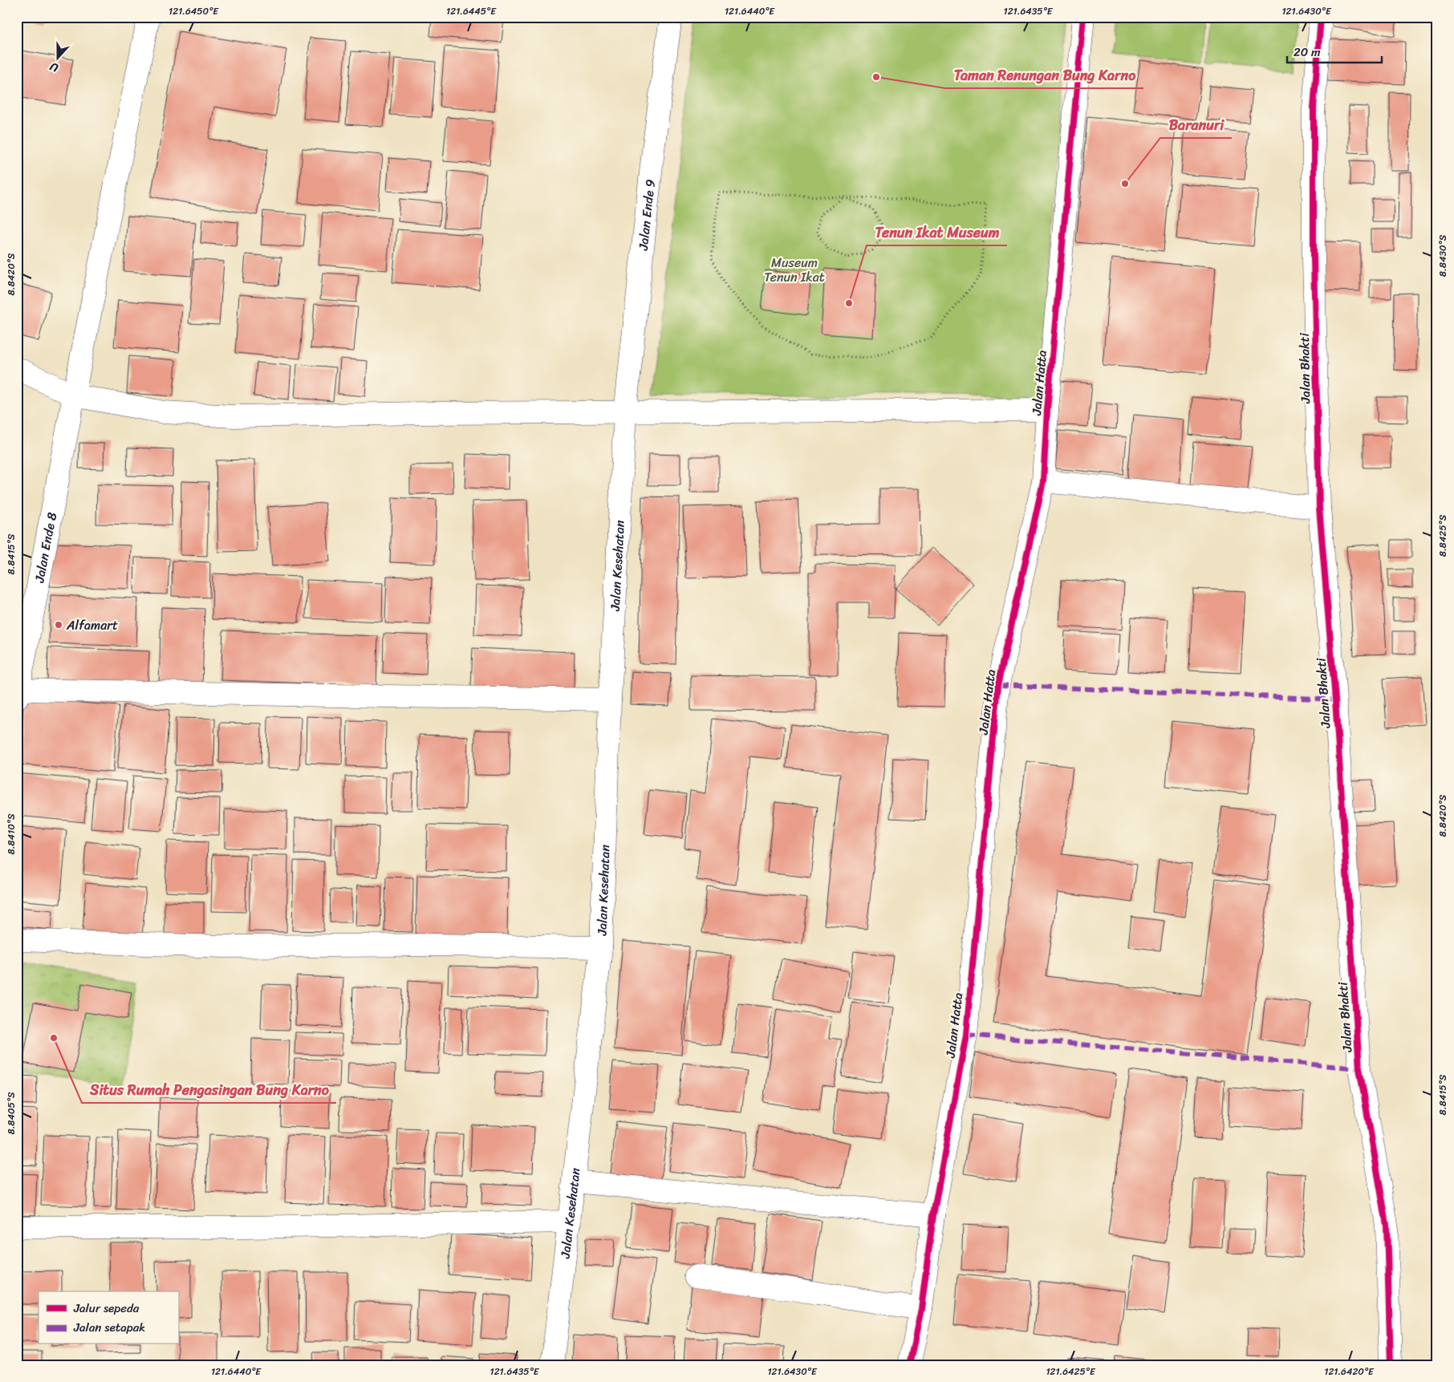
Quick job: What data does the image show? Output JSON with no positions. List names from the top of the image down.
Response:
{
  "streets": {
    "main road": [
      "Jalan Ende 9",
      "Jalan Bhakti",
      "Jalan Hatta",
      "Jalan Ende 8",
      "Jalan Kesehatan"
    ]
  },
  "crossings": [
    ["Jalan Ende 9", "Jalan Kesehatan"]
  ],
  "parks": ["Museum Tenun Ikat"],
  "places": [
    "Taman Renungan Bung Karno",
    "Baranuri",
    "Tenun Ikat Museum",
    "Alfamart",
    "Situs Rumah Pengasingan Bung Karno"
  ],
  "legend": ["Jalur sepeda", "Jalan setapak"],
  "scale_bar": "20 m",
  "north": "bottom",
  "coordinates": [
    "121.6450°E",
    "121.6445°E",
    "121.6440°E",
    "121.6435°E",
    "121.6430°E",
    "8.8430°S",
    "8.8420°S",
    "8.8425°S",
    "8.8415°S",
    "8.8410°S",
    "8.8405°S",
    "121.6425°E",
    "121.6420°E"
  ]
}
